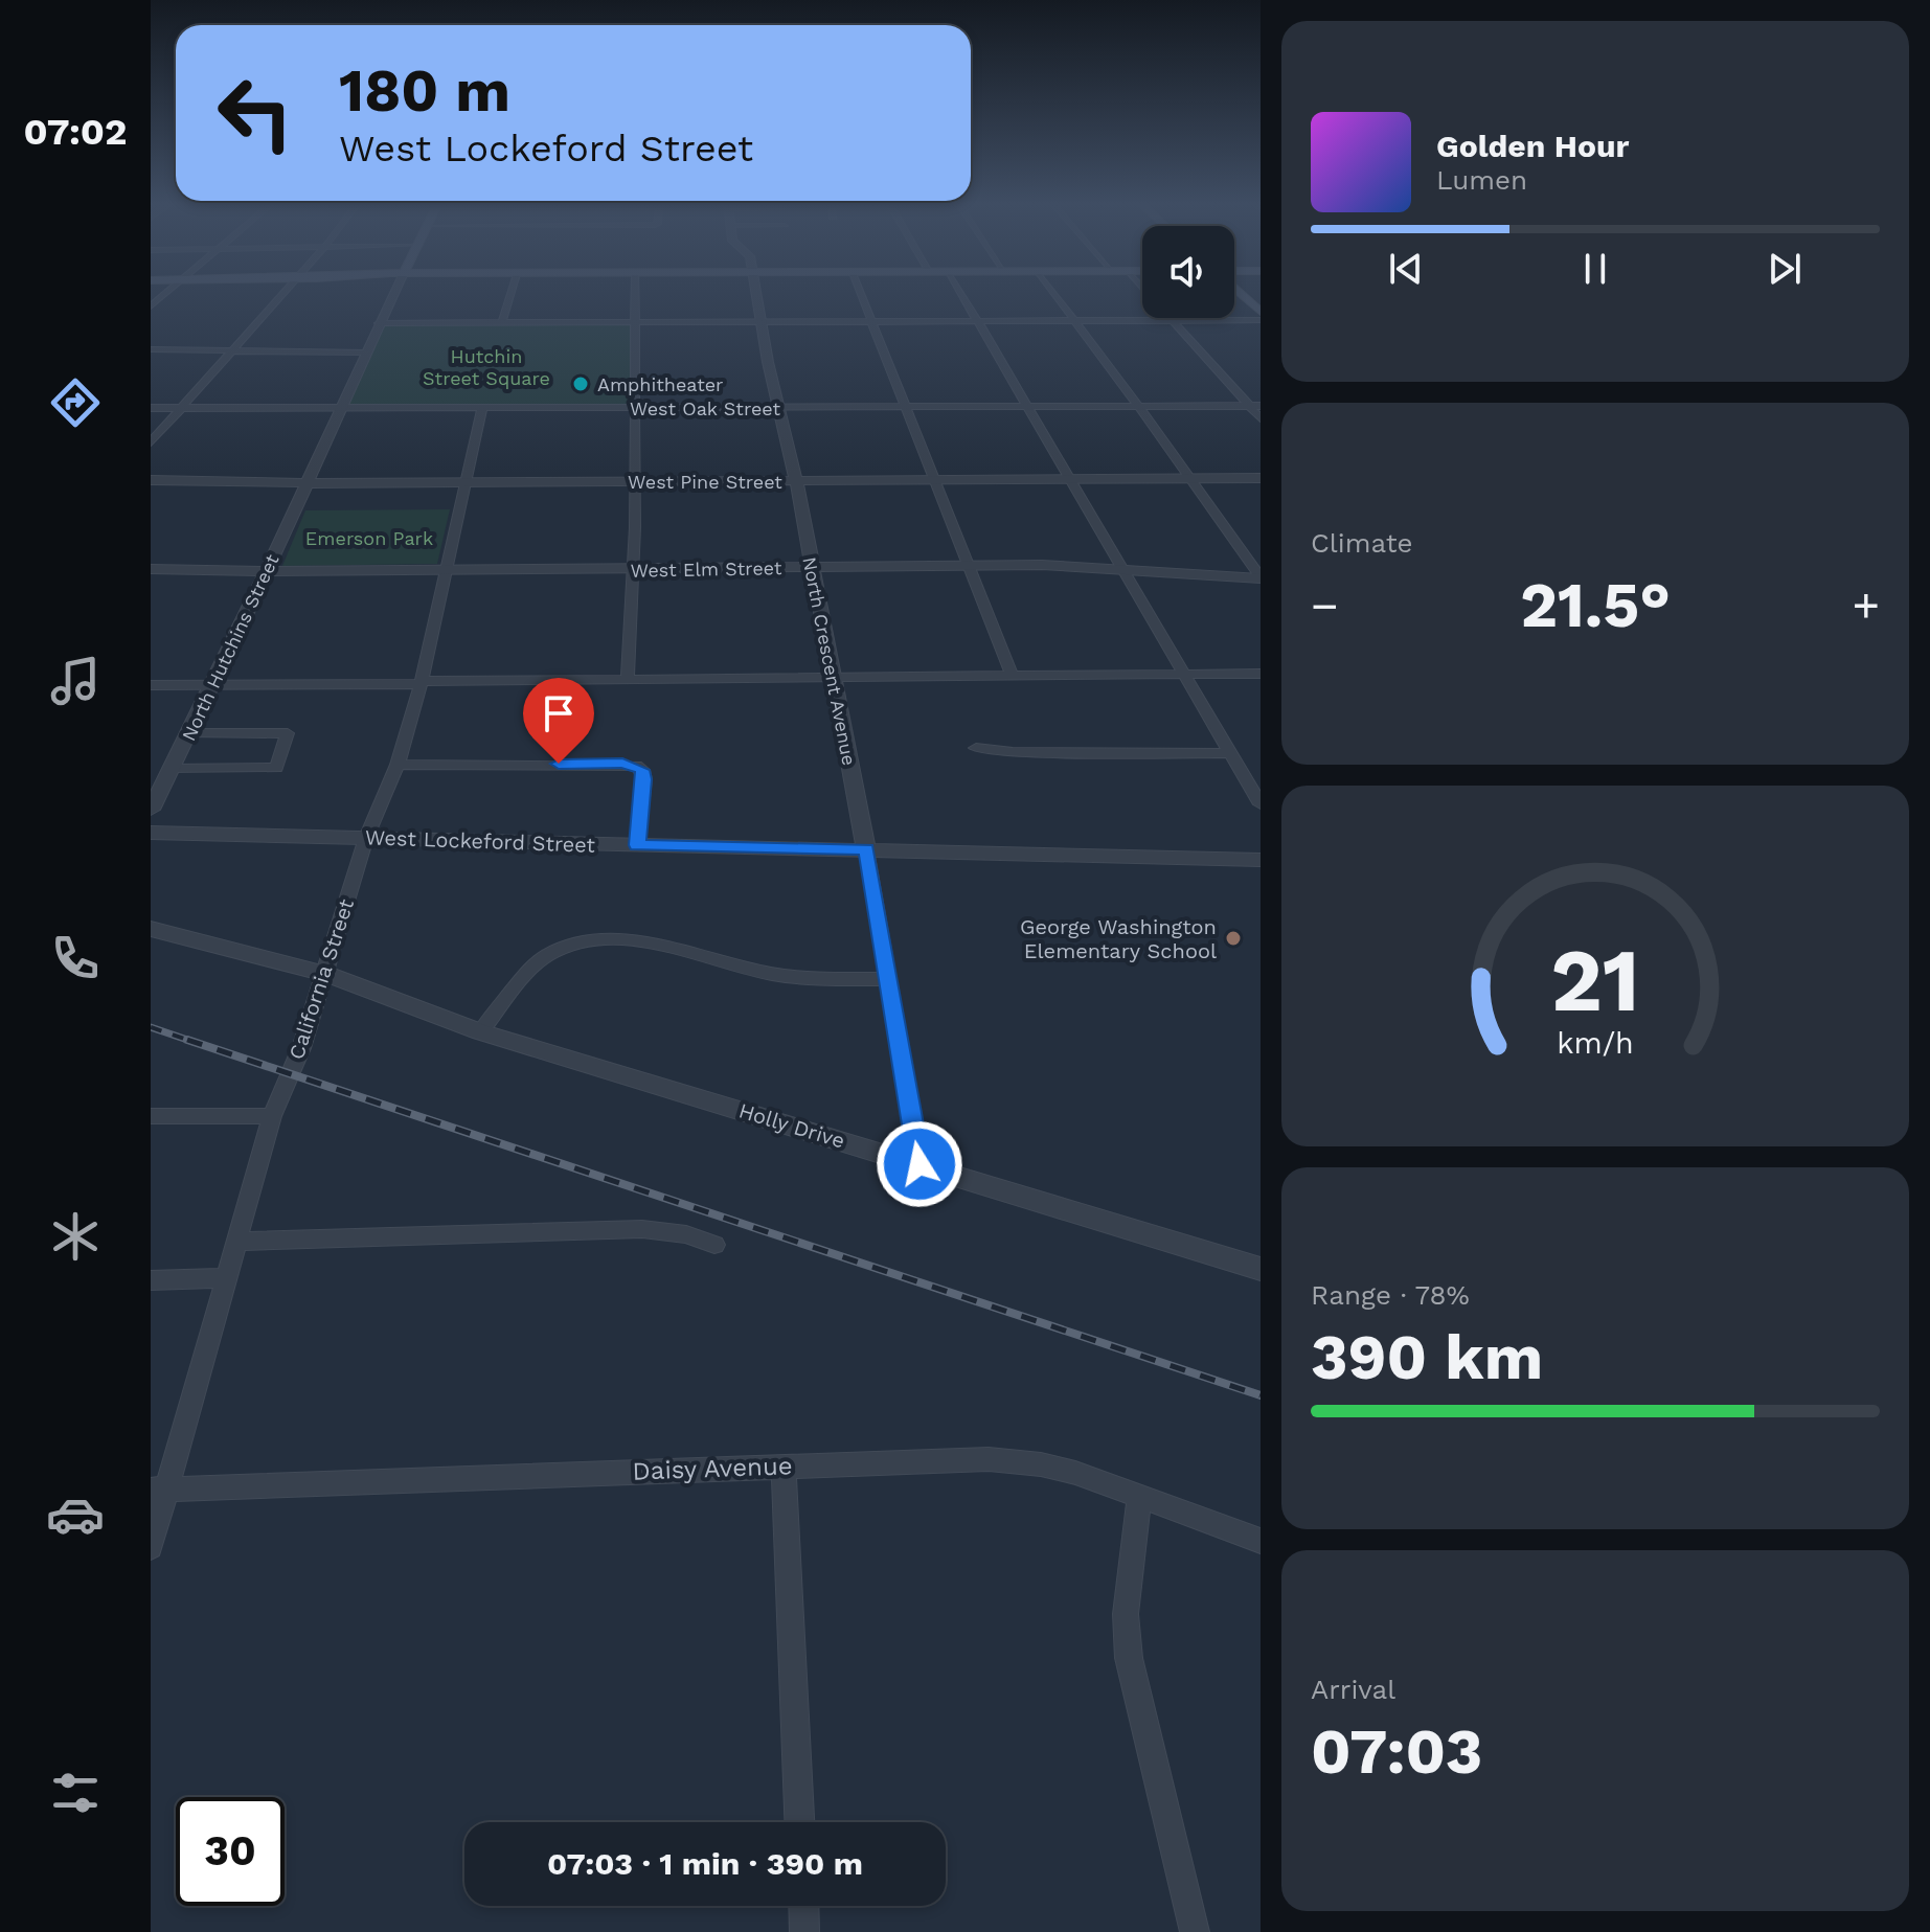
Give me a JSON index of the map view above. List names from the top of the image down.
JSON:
{
  "streets": {
    "street": [
      "West Oak Street",
      "West Pine Street",
      "West Elm Street",
      "North Hutchins Street",
      "North Crescent Avenue",
      "West Lockeford Street",
      "California Street",
      "Holly Drive",
      "Daisy Avenue"
    ]
  },
  "crossings": [
    ["West Oak Street", "North Hutchins Street"],
    ["West Oak Street", "North Crescent Avenue"],
    ["West Oak Street", "California Street"],
    ["West Pine Street", "North Hutchins Street"],
    ["West Pine Street", "North Crescent Avenue"],
    ["West Pine Street", "California Street"],
    ["West Elm Street", "North Hutchins Street"],
    ["West Elm Street", "North Crescent Avenue"],
    ["West Elm Street", "California Street"],
    ["North Crescent Avenue", "West Lockeford Street"],
    ["West Lockeford Street", "California Street"],
    ["California Street", "Holly Drive"],
    ["California Street", "Daisy Avenue"]
  ],
  "parks": ["Hutchin Street Square", "Emerson Park"],
  "places": ["Amphitheater", "George Washington Elementary School"],
  "page": {
    "tabs": "07:02",
    "turn": ["180 m", "West Lockeford Street"],
    "song": ["Golden Hour", "Lumen"],
    "tile": [
      "Climate",
      ["Range · 78%", "390 km"],
      ["Arrival", "07:03"]
    ],
    "heat": ["−", "21.5°", "+"],
    "limit": "30",
    "trip": "07:03 · 1 min · 390 m",
    "gauge": ["21", "km/h"]
  }
}
